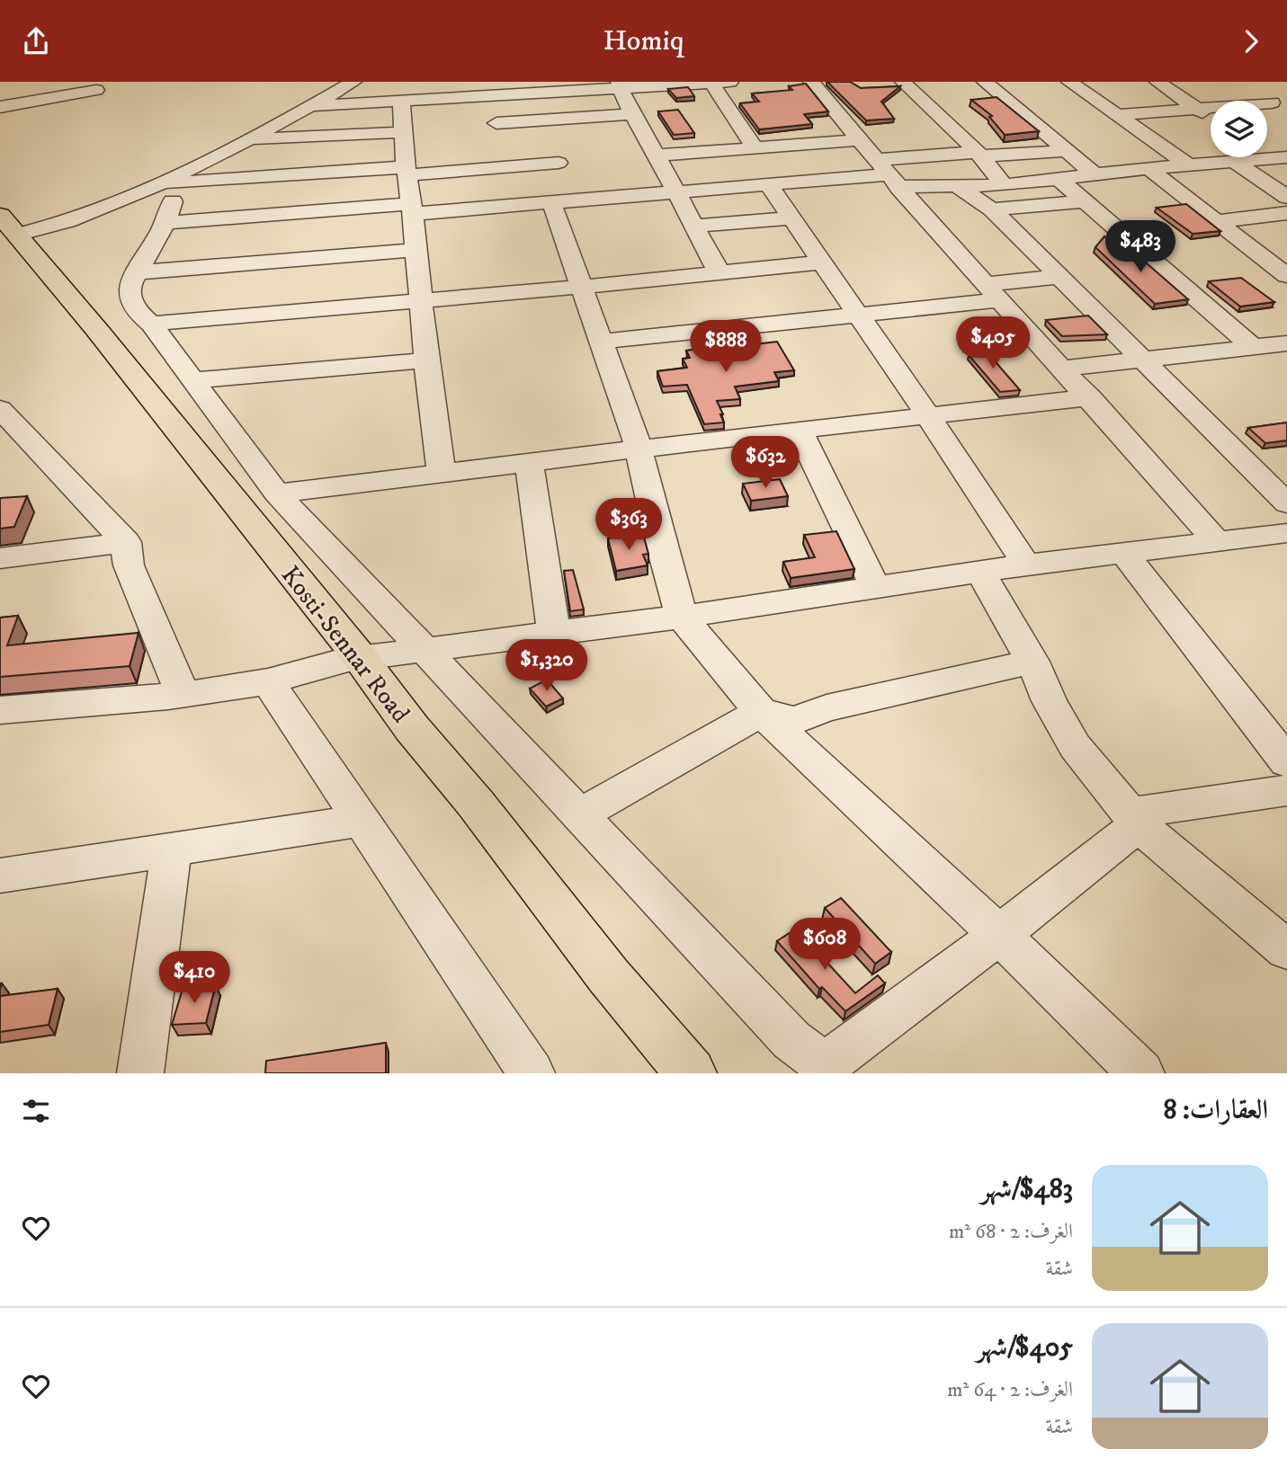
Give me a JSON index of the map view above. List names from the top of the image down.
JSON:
{
  "streets": {
    "highway": ["Kosti-Sennar Road"]
  },
  "page": {
    "header": "Homiq",
    "price": [
      "$483",
      "$405",
      "$888",
      "$632",
      "$363",
      "$1,320",
      "$608",
      "$410"
    ],
    "heading": "العقارات: 8",
    "list": [
      {
        "name": "$483/شهر",
        "note": "الغرف: 2 · 68 m² · شقة"
      },
      {
        "name": "$405/شهر",
        "note": "الغرف: 2 · 64 m² · شقة"
      }
    ]
  }
}
